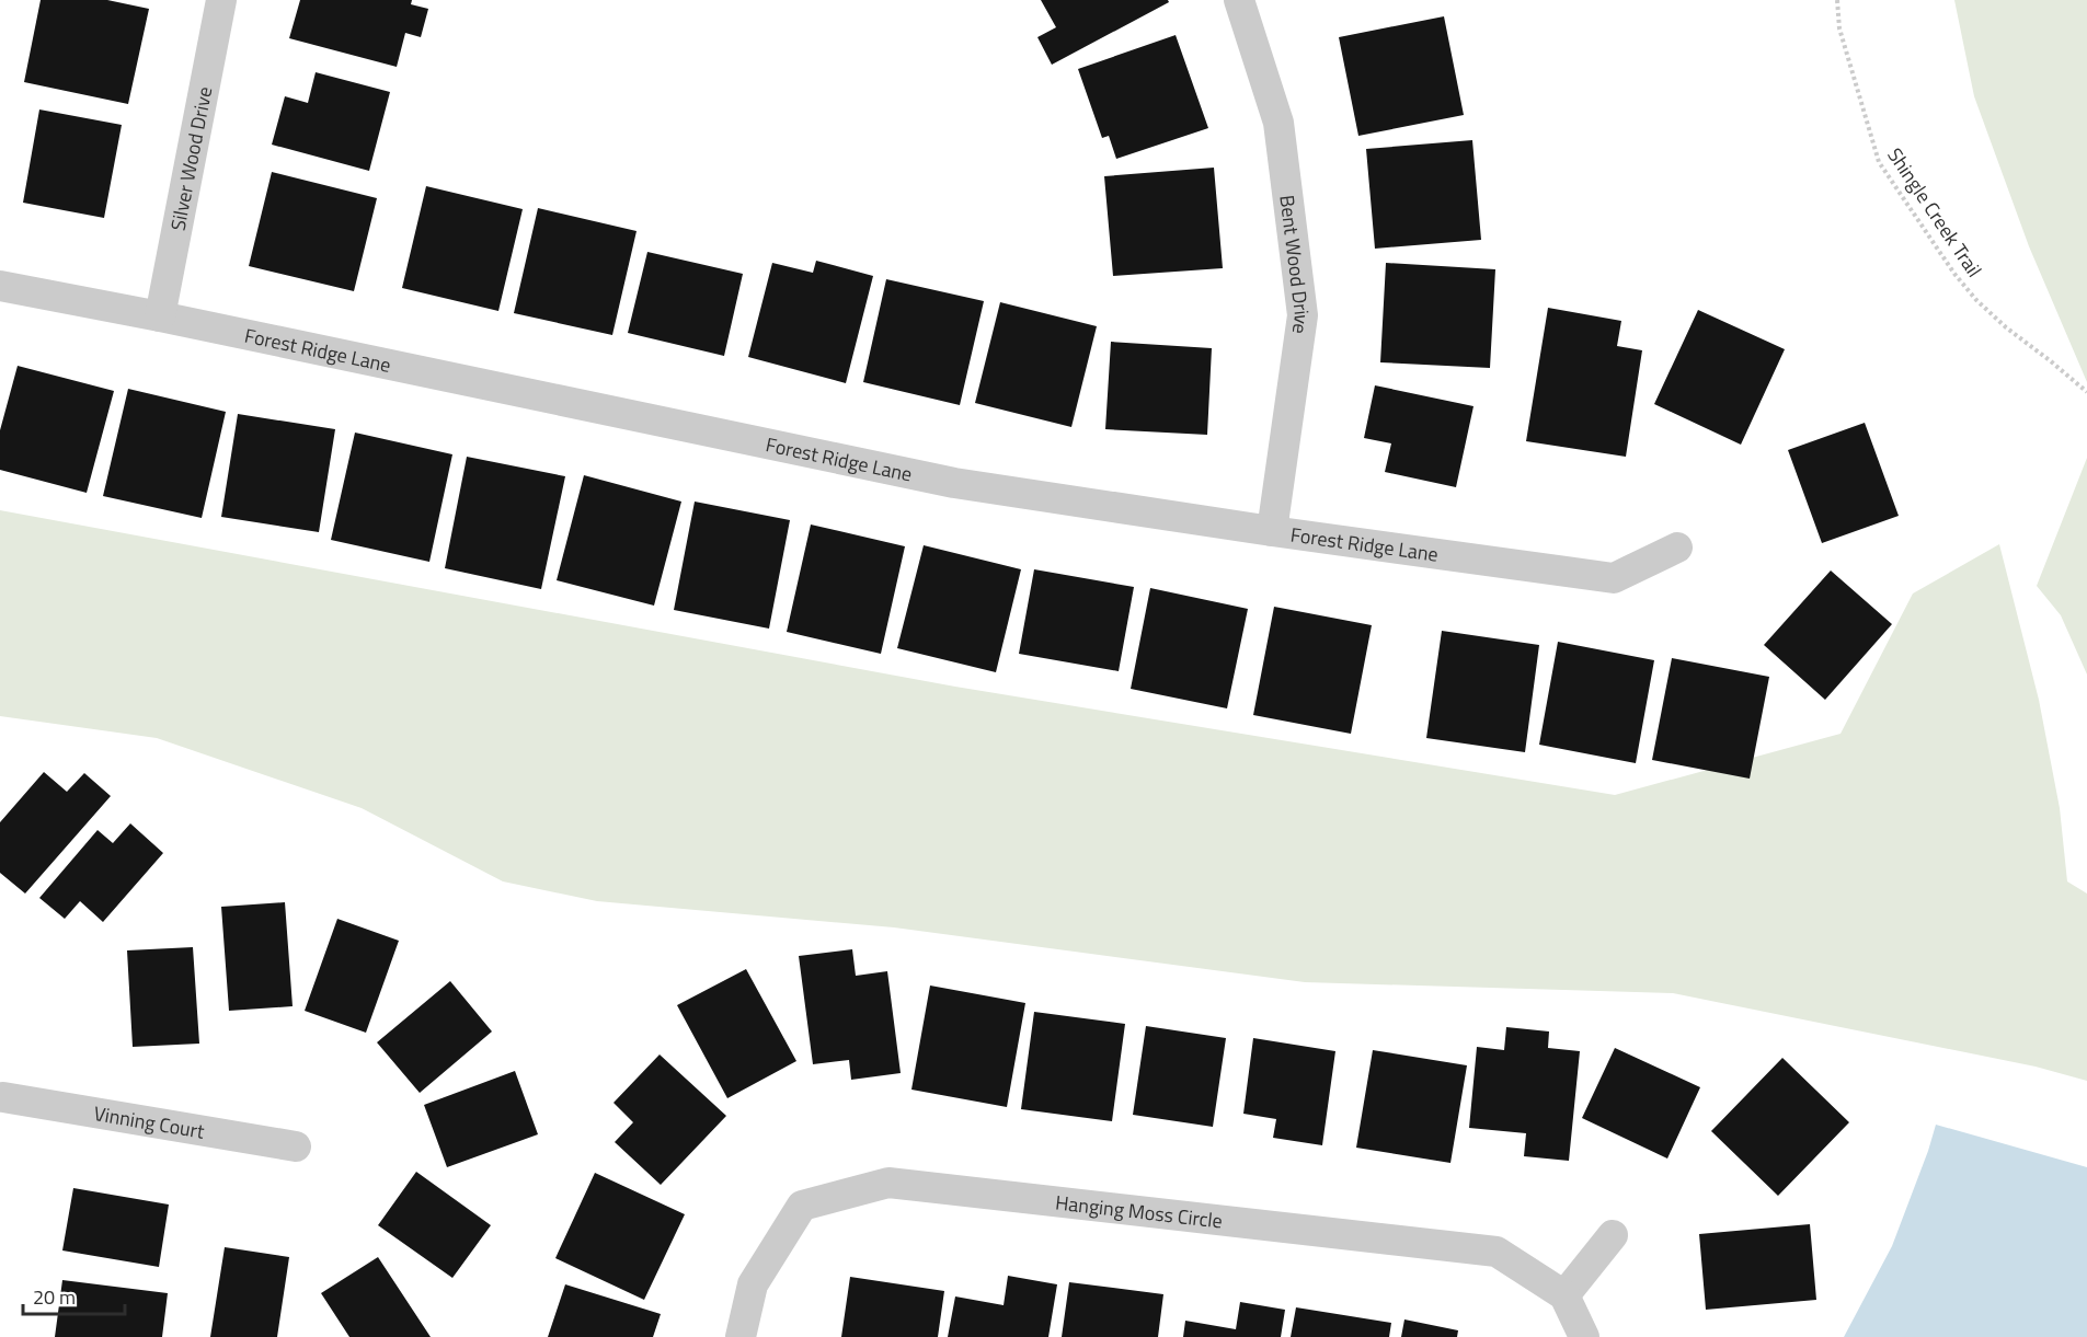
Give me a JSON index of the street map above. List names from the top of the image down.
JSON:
{
  "streets": {
    "street": [
      "Silver Wood Drive",
      "Bent Wood Drive",
      "Forest Ridge Lane",
      "Vinning Court",
      "Hanging Moss Circle"
    ],
    "path": ["Shingle Creek Trail"]
  },
  "crossings": [
    ["Silver Wood Drive", "Forest Ridge Lane"],
    ["Bent Wood Drive", "Forest Ridge Lane"]
  ],
  "scale_bar": "20 m"
}
